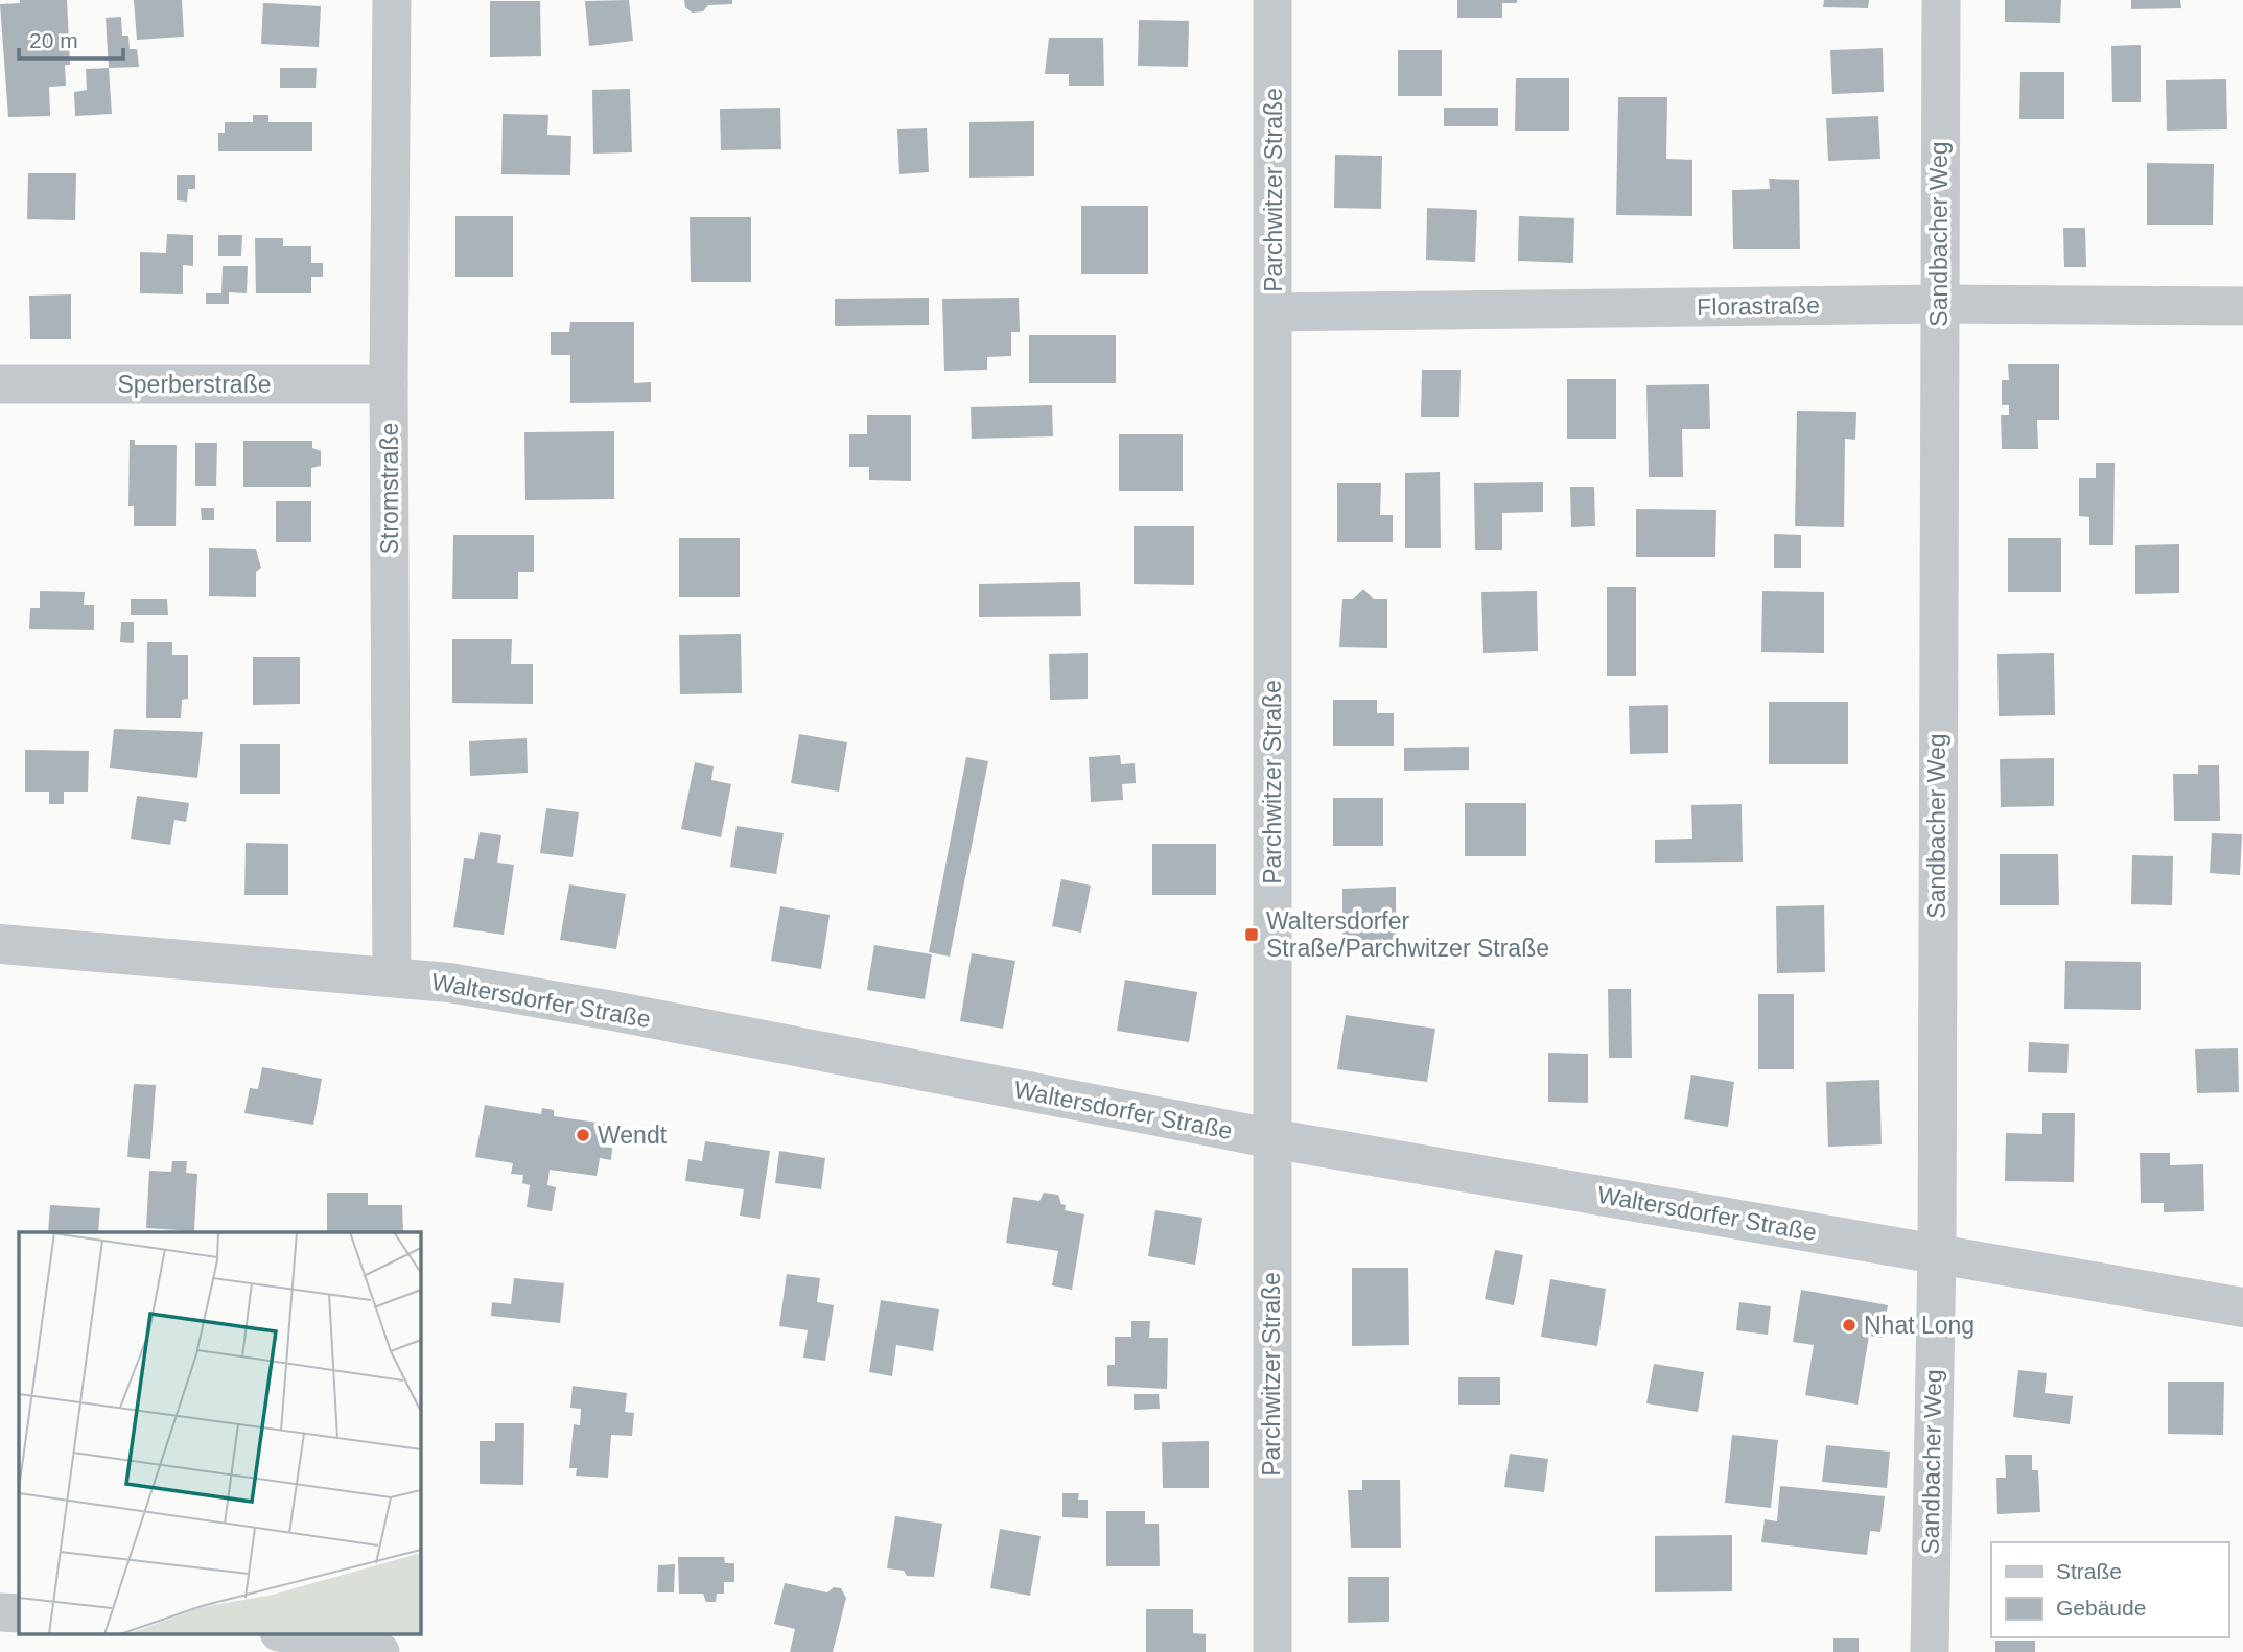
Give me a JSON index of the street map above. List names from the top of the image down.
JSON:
{
  "streets": {
    "street": [
      "Parchwitzer Straße",
      "Sandbacher Weg",
      "Florastraße",
      "Sperberstraße",
      "Stromstraße",
      "Waltersdorfer Straße"
    ]
  },
  "crossings": [
    ["Parchwitzer Straße", "Florastraße"],
    ["Parchwitzer Straße", "Waltersdorfer Straße"],
    ["Sandbacher Weg", "Florastraße"],
    ["Sandbacher Weg", "Waltersdorfer Straße"],
    ["Sperberstraße", "Stromstraße"],
    ["Stromstraße", "Waltersdorfer Straße"]
  ],
  "places": {
    "transit": ["Waltersdorfer Straße/Parchwitzer Straße"],
    "other": ["Wendt", "Nhat Long"]
  },
  "legend": ["Straße", "Gebäude"],
  "scale_bar": "20 m"
}
